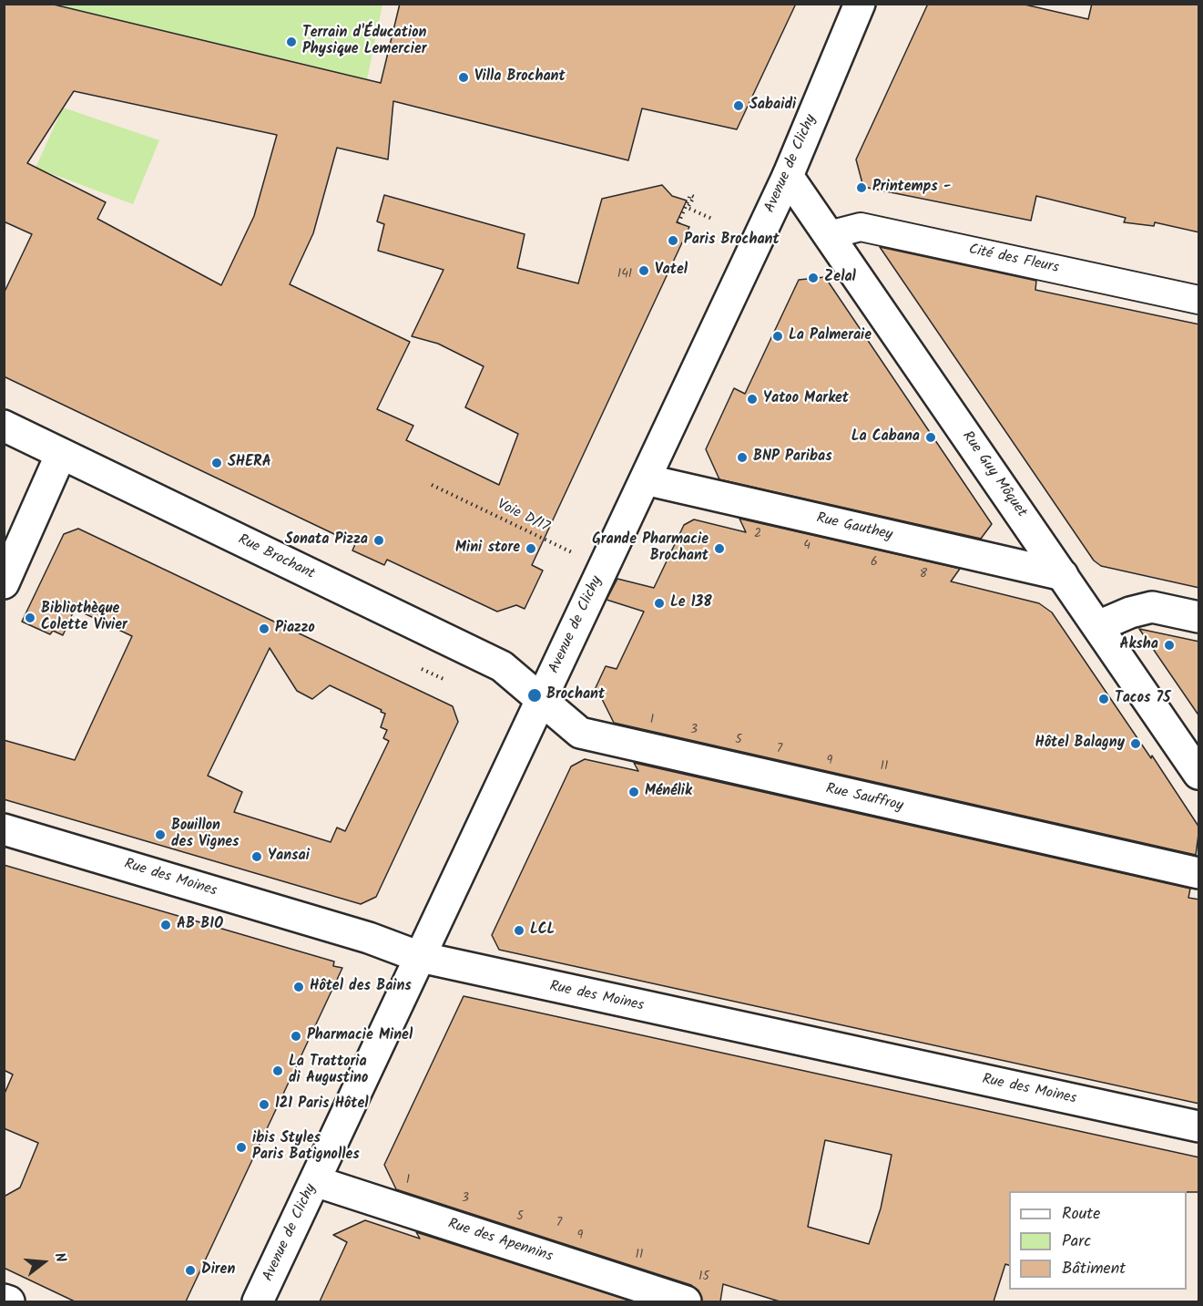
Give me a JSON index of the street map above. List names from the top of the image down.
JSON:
{
  "streets": {
    "street": [
      "Avenue de Clichy",
      "Cité des Fleurs",
      "Rue Guy Môquet",
      "Rue Gauthey",
      "Rue Brochant",
      "Rue Sauffroy",
      "Rue des Moines",
      "Rue des Apennins"
    ],
    "path": ["Voie D/17"]
  },
  "crossings": [
    ["Avenue de Clichy", "Rue Guy Môquet"],
    ["Avenue de Clichy", "Voie D/17"],
    ["Avenue de Clichy", "Rue Gauthey"],
    ["Avenue de Clichy", "Rue Brochant"],
    ["Avenue de Clichy", "Rue Sauffroy"],
    ["Avenue de Clichy", "Rue des Moines"],
    ["Avenue de Clichy", "Rue des Apennins"],
    ["Cité des Fleurs", "Rue Guy Môquet"],
    ["Rue Guy Môquet", "Rue Gauthey"],
    ["Rue Brochant", "Rue Sauffroy"]
  ],
  "places": [
    "Terrain d'Éducation Physique Lemercier",
    "Villa Brochant",
    "Sabaidi",
    "Printemps -",
    "Paris Brochant",
    "Vatel",
    "Zelal",
    "La Palmeraie",
    "Yatoo Market",
    "La Cabana",
    "BNP Paribas",
    "SHERA",
    "Sonata Pizza",
    "Mini store",
    "Grande Pharmacie Brochant",
    "Le 138",
    "Bibliothèque Colette Vivier",
    "Piazzo",
    "Aksha",
    "Brochant",
    "Tacos 75",
    "Hôtel Balagny",
    "Ménélik",
    "Bouillon des Vignes",
    "Yansai",
    "AB BIO",
    "LCL",
    "Hôtel des Bains",
    "Pharmacie Minel",
    "La Trattoria di Augustino",
    "121 Paris Hôtel",
    "ibis Styles Paris Batignolles",
    "Diren"
  ],
  "house_numbers": [
    "141",
    "2",
    "4",
    "6",
    "8",
    "1",
    "3",
    "5",
    "7",
    "9",
    "11",
    "1",
    "3",
    "5",
    "7",
    "9",
    "11",
    "15"
  ],
  "legend": ["Route", "Parc", "Bâtiment"],
  "north": "right"
}
